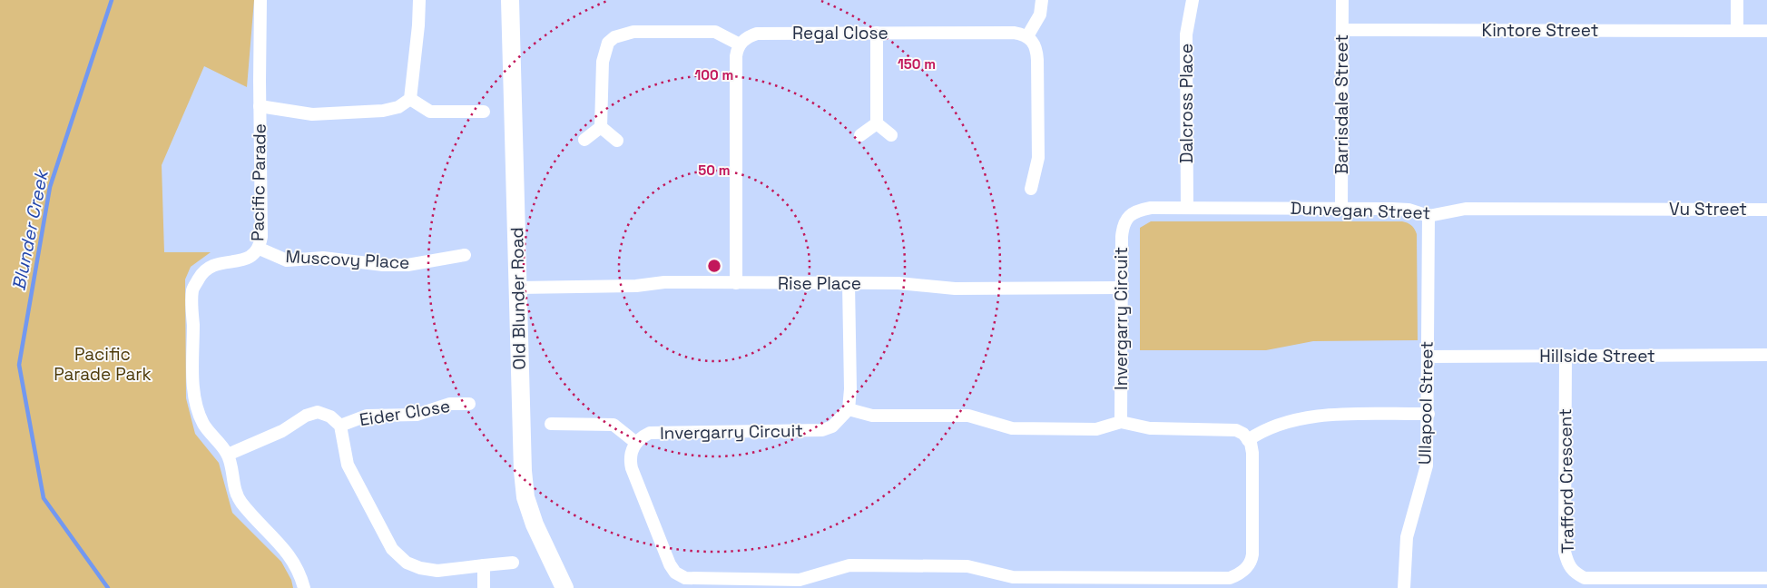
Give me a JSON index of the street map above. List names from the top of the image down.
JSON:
{
  "streets": {
    "main road": ["Old Blunder Road"],
    "street": [
      "Kintore Street",
      "Regal Close",
      "Dalcross Place",
      "Barrisdale Street",
      "Pacific Parade",
      "Vu Street",
      "Dunvegan Street",
      "Muscovy Place",
      "Rise Place",
      "Invergarry Circuit",
      "Hillside Street",
      "Ullapool Street",
      "Eider Close",
      "Trafford Crescent"
    ]
  },
  "crossings": [
    ["Kintore Street", "Barrisdale Street"],
    ["Dalcross Place", "Dunvegan Street"],
    ["Barrisdale Street", "Dunvegan Street"],
    ["Pacific Parade", "Muscovy Place"],
    ["Vu Street", "Dunvegan Street"],
    ["Dunvegan Street", "Invergarry Circuit"],
    ["Dunvegan Street", "Ullapool Street"],
    ["Rise Place", "Old Blunder Road"],
    ["Rise Place", "Invergarry Circuit"],
    ["Hillside Street", "Ullapool Street"],
    ["Hillside Street", "Trafford Crescent"]
  ],
  "water": ["Blunder Creek"],
  "parks": ["Pacific Parade Park"],
  "rings": ["150 m", "100 m", "50 m"]
}
